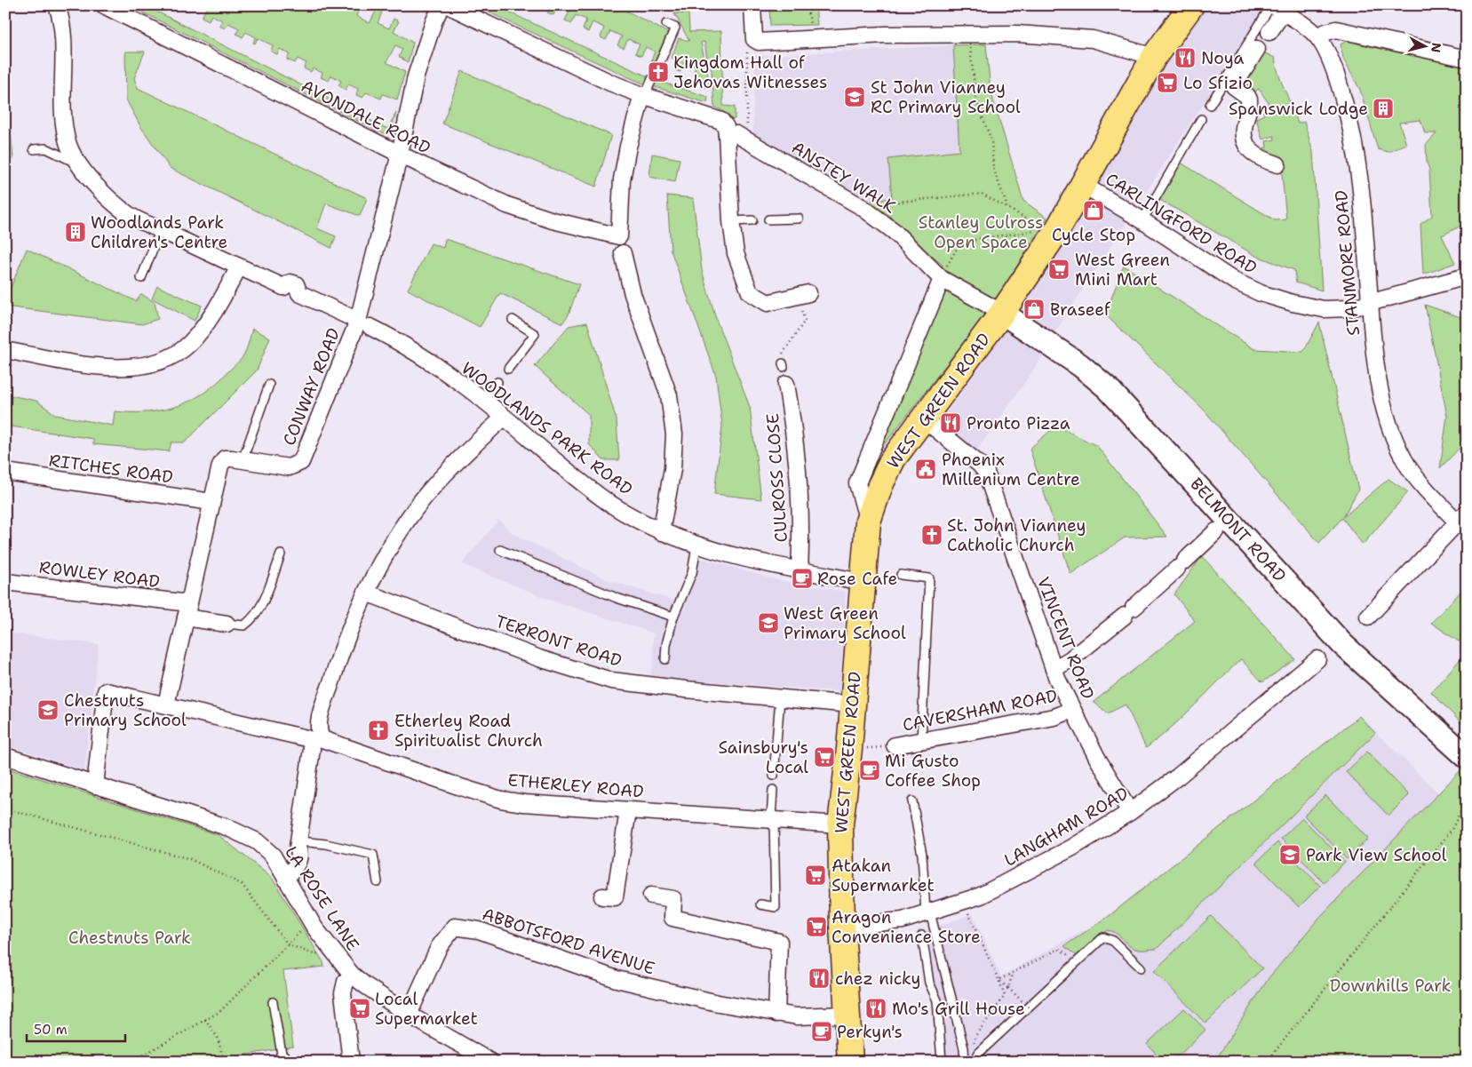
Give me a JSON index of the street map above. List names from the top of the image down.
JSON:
{
  "streets": {
    "main road": ["WEST GREEN ROAD", "BELMONT ROAD"],
    "street": [
      "AVONDALE ROAD",
      "ANSTEY WALK",
      "CARLINGFORD ROAD",
      "STANMORE ROAD",
      "CONWAY ROAD",
      "WOODLANDS PARK ROAD",
      "RITCHES ROAD",
      "CULROSS CLOSE",
      "ROWLEY ROAD",
      "VINCENT ROAD",
      "TERRONT ROAD",
      "CAVERSHAM ROAD",
      "ETHERLEY ROAD",
      "LANGHAM ROAD",
      "LA ROSE LANE",
      "ABBOTSFORD AVENUE"
    ]
  },
  "crossings": [
    ["AVONDALE ROAD", "CONWAY ROAD"],
    ["ANSTEY WALK", "WEST GREEN ROAD"],
    ["ANSTEY WALK", "BELMONT ROAD"],
    ["CARLINGFORD ROAD", "STANMORE ROAD"],
    ["CARLINGFORD ROAD", "WEST GREEN ROAD"],
    ["CONWAY ROAD", "WOODLANDS PARK ROAD"],
    ["CONWAY ROAD", "RITCHES ROAD"],
    ["CONWAY ROAD", "ROWLEY ROAD"],
    ["CONWAY ROAD", "ETHERLEY ROAD"],
    ["WEST GREEN ROAD", "WOODLANDS PARK ROAD"],
    ["WEST GREEN ROAD", "BELMONT ROAD"],
    ["WEST GREEN ROAD", "VINCENT ROAD"],
    ["WEST GREEN ROAD", "TERRONT ROAD"],
    ["WEST GREEN ROAD", "ETHERLEY ROAD"],
    ["WEST GREEN ROAD", "LANGHAM ROAD"],
    ["WEST GREEN ROAD", "ABBOTSFORD AVENUE"],
    ["WOODLANDS PARK ROAD", "CULROSS CLOSE"],
    ["VINCENT ROAD", "CAVERSHAM ROAD"],
    ["VINCENT ROAD", "LANGHAM ROAD"],
    ["ETHERLEY ROAD", "LA ROSE LANE"],
    ["LA ROSE LANE", "ABBOTSFORD AVENUE"]
  ],
  "parks": ["Stanley Culross Open Space", "Chestnuts Park", "Downhills Park"],
  "places": {
    "restaurant": [
      "Noya",
      "Pronto Pizza",
      "chez nicky",
      "Mo's Grill House"
    ],
    "church": ["Kingdom Hall of Jehovas Witnesses", "St. John Vianney Catholic Church", "Etherley Road Spiritualist Church"],
    "supermarket": [
      "Lo Sfizio",
      "West Green Mini Mart",
      "Sainsbury's Local",
      "Atakan Supermarket",
      "Aragon Convenience Store",
      "Local Supermarket"
    ],
    "school or university": [
      "St John Vianney RC Primary School",
      "West Green Primary School",
      "Chestnuts Primary School",
      "Park View School"
    ],
    "building": ["Spanswick Lodge", "Woodlands Park Children's Centre"],
    "shop": ["Cycle Stop", "Braseef"],
    "public building": ["Phoenix Millenium Centre"],
    "cafe": ["Rose Cafe", "Mi Gusto Coffee Shop", "Perkyn's"]
  },
  "scale_bar": "50 m",
  "north": "right"
}
